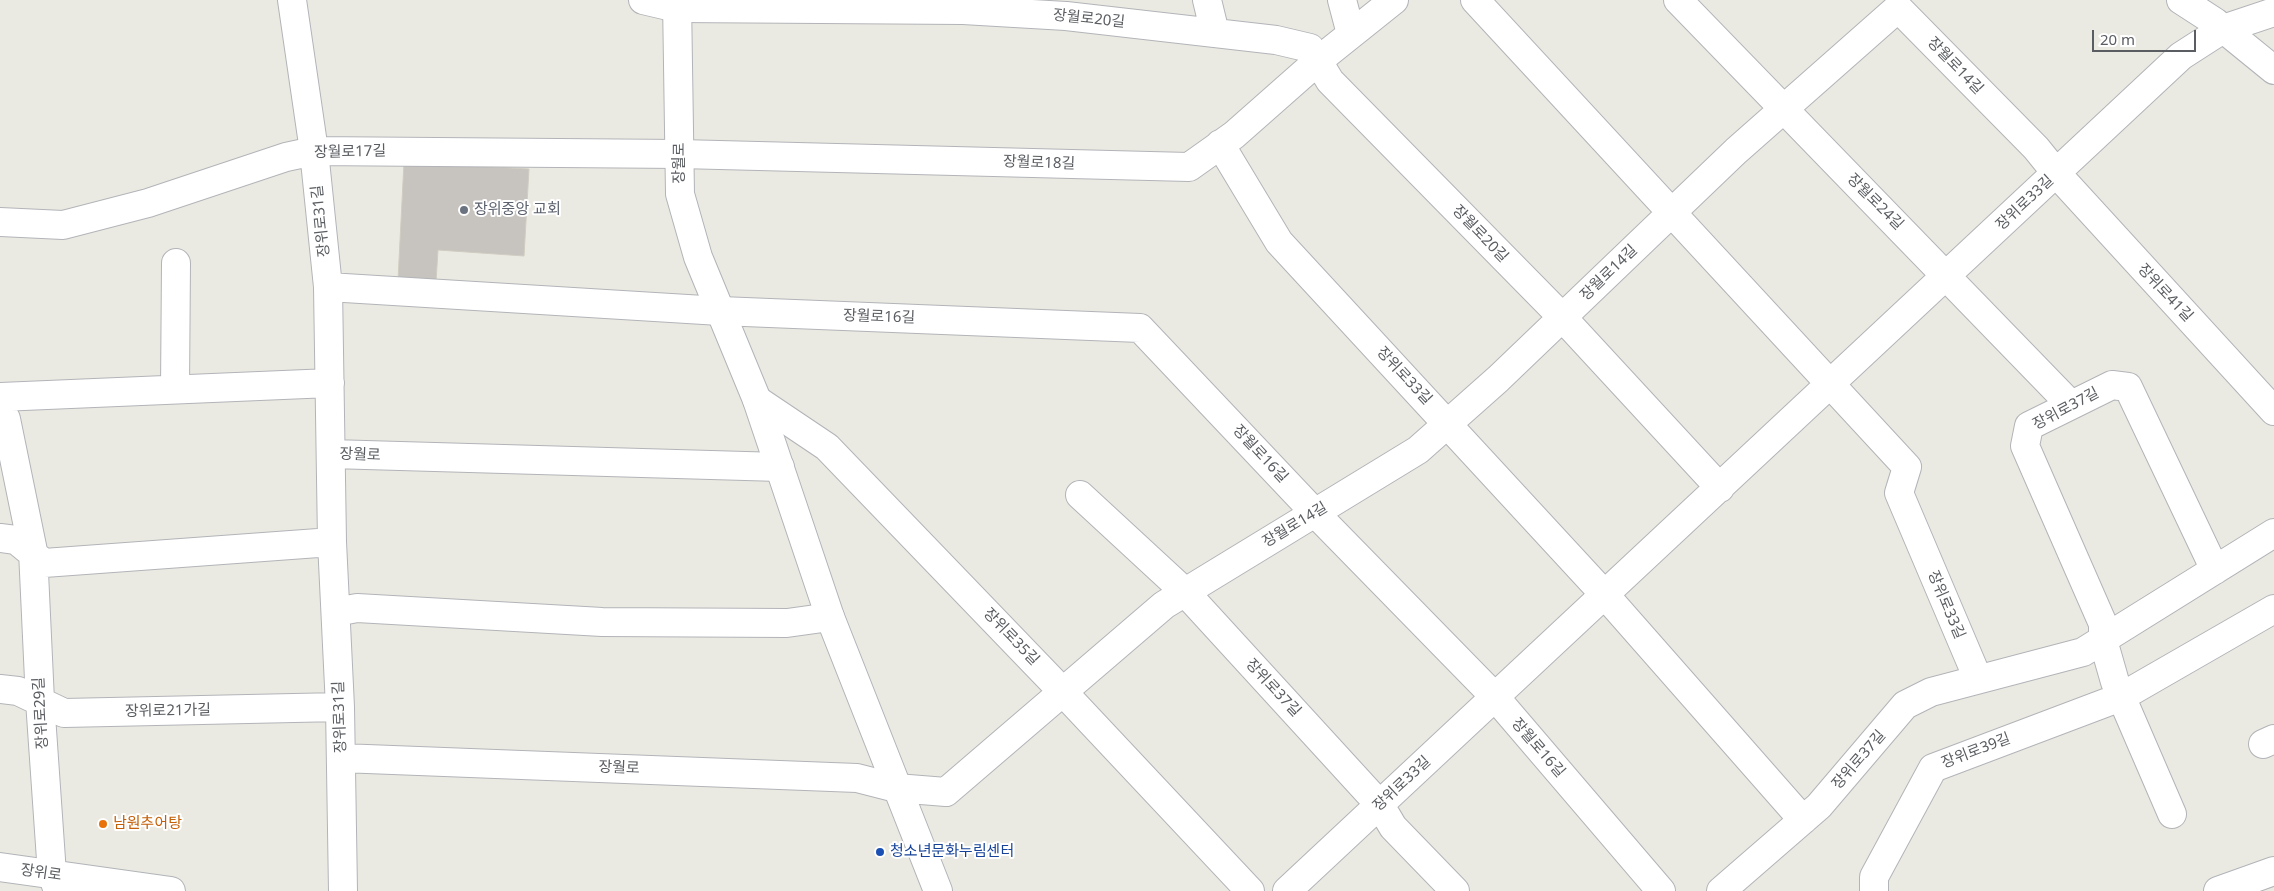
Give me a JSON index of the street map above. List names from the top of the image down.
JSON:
{
  "streets": {
    "street": [
      "장월로20길",
      "장월로14길",
      "장월로17길",
      "장월로",
      "장월로18길",
      "장월로24길",
      "장위로33길",
      "장위로31길",
      "장위로41길",
      "장월로16길",
      "장위로37길",
      "장위로35길",
      "장위로21가길",
      "장위로29길",
      "장위로39길",
      "장위로"
    ]
  },
  "crossings": [
    ["장월로20길", "장월로14길"],
    ["장월로20길", "장월로"],
    ["장월로20길", "장월로18길"],
    ["장월로20길", "장위로33길"],
    ["장월로14길", "장월로"],
    ["장월로14길", "장월로24길"],
    ["장월로14길", "장위로33길"],
    ["장월로14길", "장위로41길"],
    ["장월로14길", "장월로16길"],
    ["장월로14길", "장위로37길"],
    ["장월로14길", "장위로35길"],
    ["장월로17길", "장월로"],
    ["장월로17길", "장월로18길"],
    ["장월로17길", "장위로31길"],
    ["장월로", "장월로18길"],
    ["장월로", "장위로31길"],
    ["장월로", "장월로16길"],
    ["장월로", "장위로35길"],
    ["장월로18길", "장위로33길"],
    ["장월로24길", "장위로33길"],
    ["장월로24길", "장위로37길"],
    ["장위로33길", "장위로41길"],
    ["장위로33길", "장월로16길"],
    ["장위로33길", "장위로37길"],
    ["장위로31길", "장위로21가길"],
    ["장위로37길", "장위로39길"],
    ["장위로21가길", "장위로29길"],
    ["장위로29길", "장위로"]
  ],
  "places": ["장위중앙 교회", "남원추어탕", "청소년문화누림센터"],
  "scale_bar": "20 m"
}
